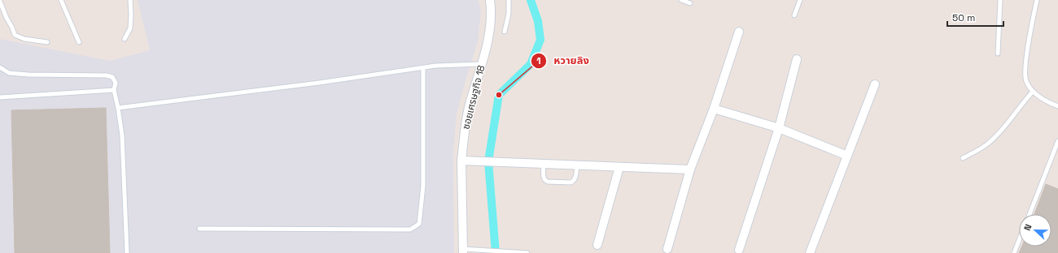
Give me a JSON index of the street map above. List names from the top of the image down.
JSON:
{
  "streets": {
    "street": ["ซอยเศรษฐกิจ 18"]
  },
  "places": ["หวายลิง"],
  "scale_bar": "50 m",
  "north": "left"
}
